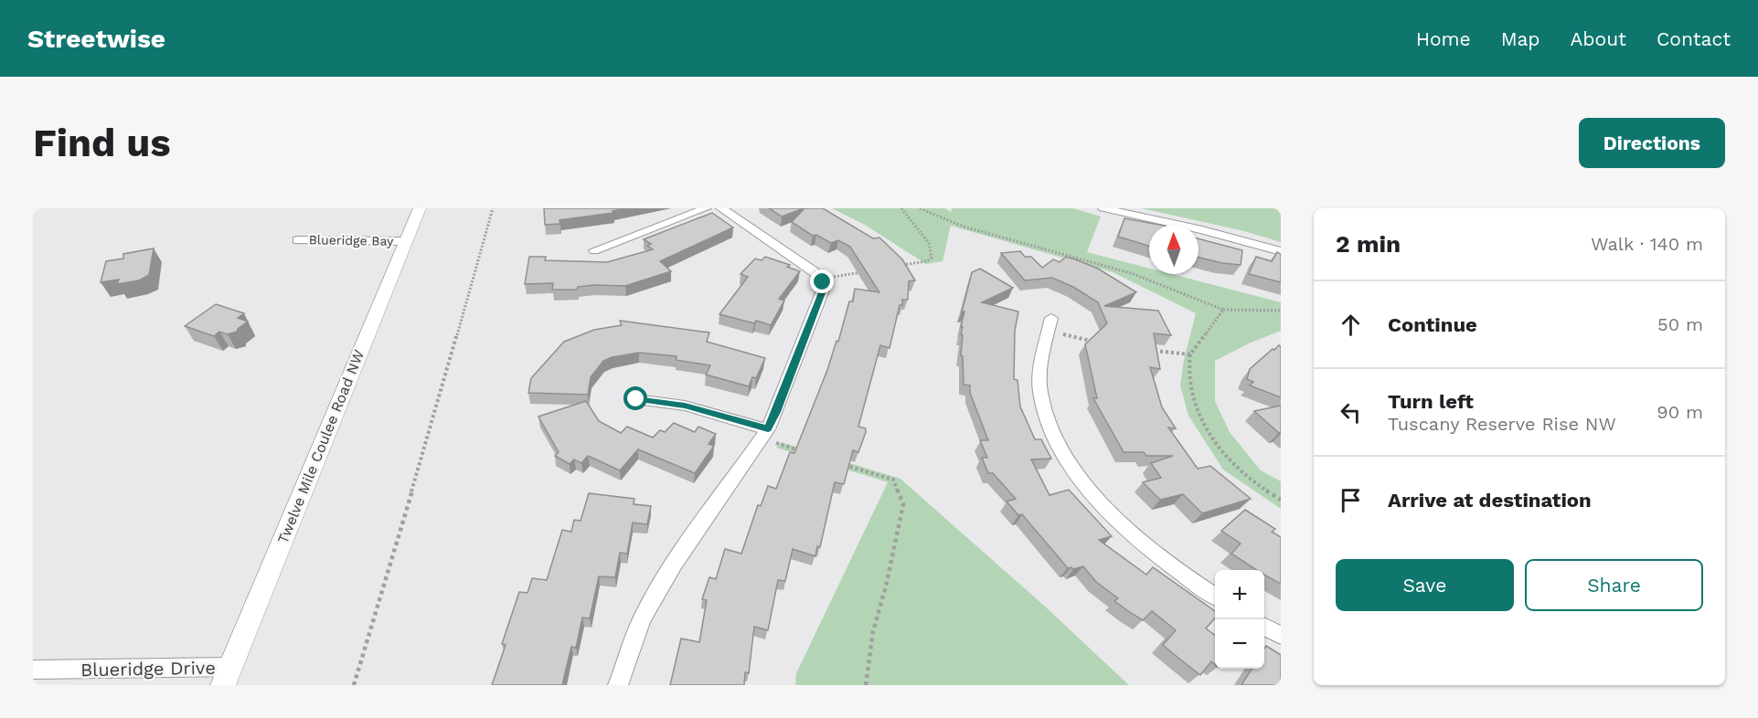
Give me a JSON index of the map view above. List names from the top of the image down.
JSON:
{
  "streets": {
    "street": ["Blueridge Bay", "Twelve Mile Coulee Road NW", "Blueridge Drive"]
  },
  "crossings": [
    ["Blueridge Bay", "Twelve Mile Coulee Road NW"],
    ["Twelve Mile Coulee Road NW", "Blueridge Drive"]
  ],
  "north": "top",
  "page": {
    "header": "Streetwise",
    "nav": [
      "Home",
      "Map",
      "About",
      "Contact"
    ],
    "buttons": [
      "Directions",
      ["Save", "Share"]
    ],
    "title": "Find us",
    "heading": ["2 min", "Walk · 140 m"],
    "list": [
      ["Continue", "50 m"],
      ["Turn left", "Tuscany Reserve Rise NW", "90 m"],
      "Arrive at destination"
    ],
    "map_buttons": ["+", "−"]
  }
}
